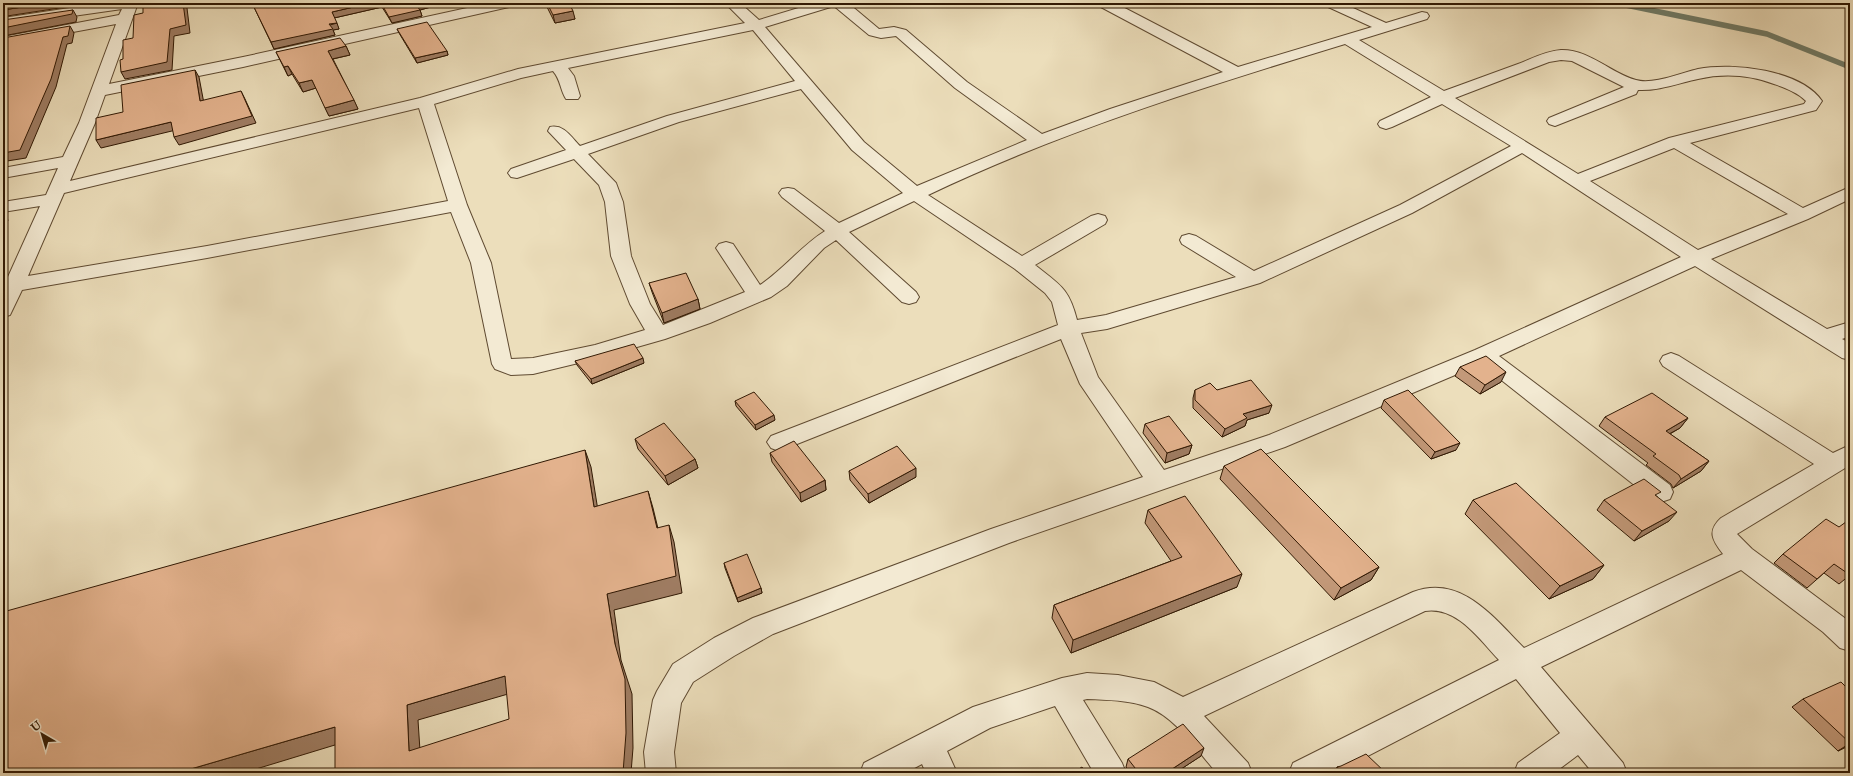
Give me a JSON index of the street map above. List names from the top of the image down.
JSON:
{
  "north": "top left"
}
